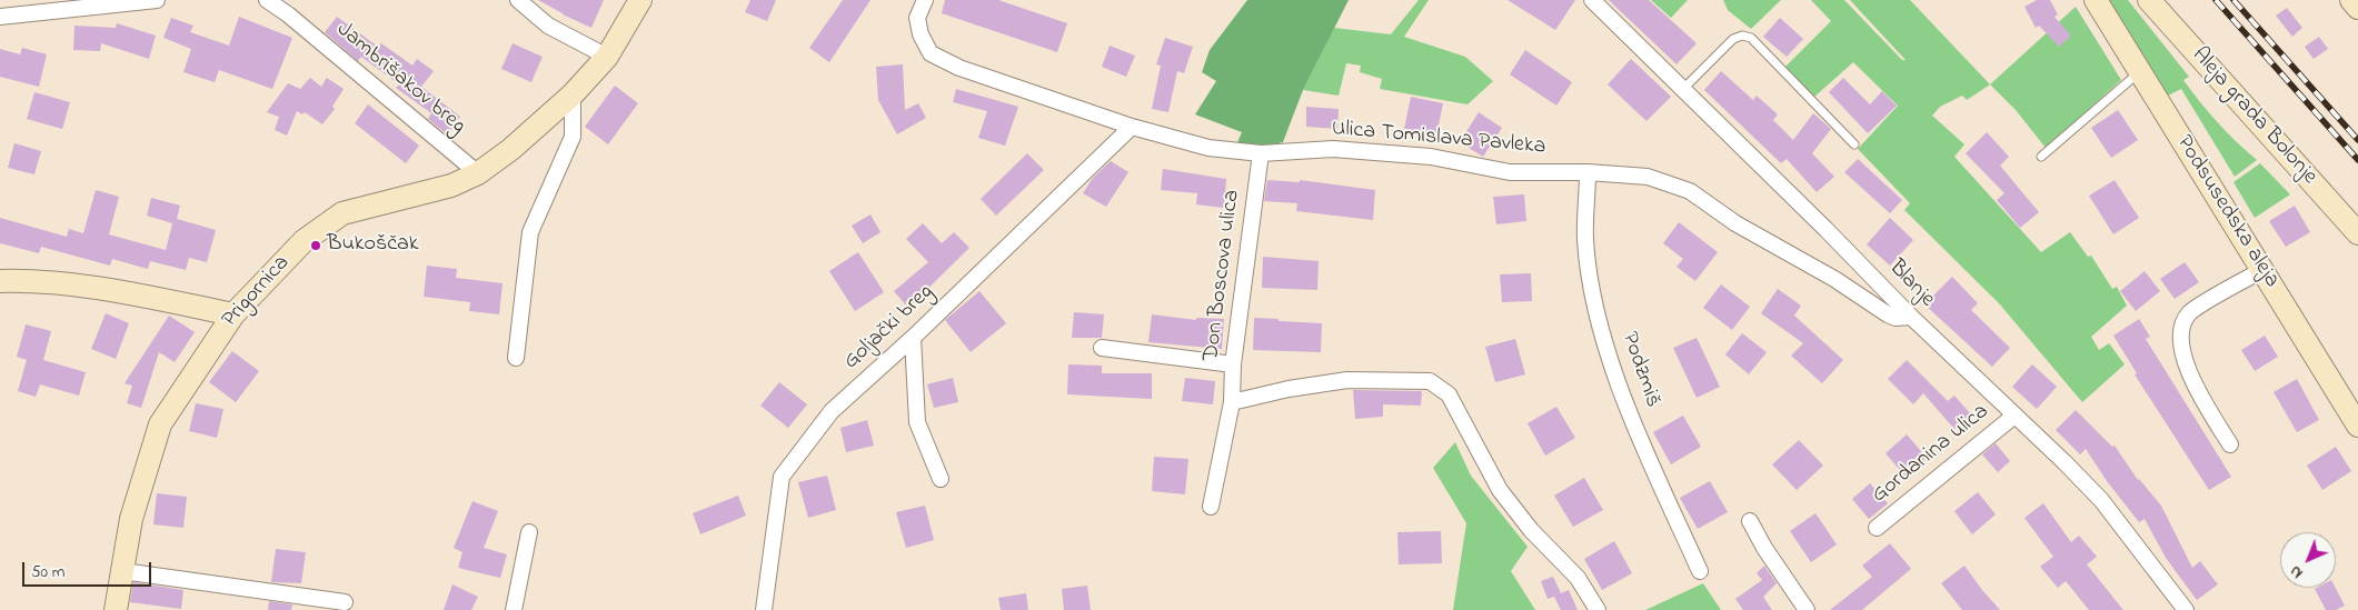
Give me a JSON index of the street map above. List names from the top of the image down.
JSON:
{
  "streets": {
    "street": [
      "Jambrišakov breg",
      "Aleja grada Bolonje",
      "Ulica Tomislava Pavleka",
      "Podsusedska aleja",
      "Don Boscova ulica",
      "Blanje",
      "Prigornica",
      "Goljački breg",
      "Podzmiš",
      "Gordanina ulica"
    ]
  },
  "crossings": [
    ["Jambrišakov breg", "Prigornica"],
    ["Ulica Tomislava Pavleka", "Don Boscova ulica"],
    ["Ulica Tomislava Pavleka", "Blanje"],
    ["Ulica Tomislava Pavleka", "Goljački breg"],
    ["Ulica Tomislava Pavleka", "Podzmiš"],
    ["Blanje", "Gordanina ulica"]
  ],
  "places": ["Bukoščak"],
  "scale_bar": "50 m",
  "north": "bottom left"
}
